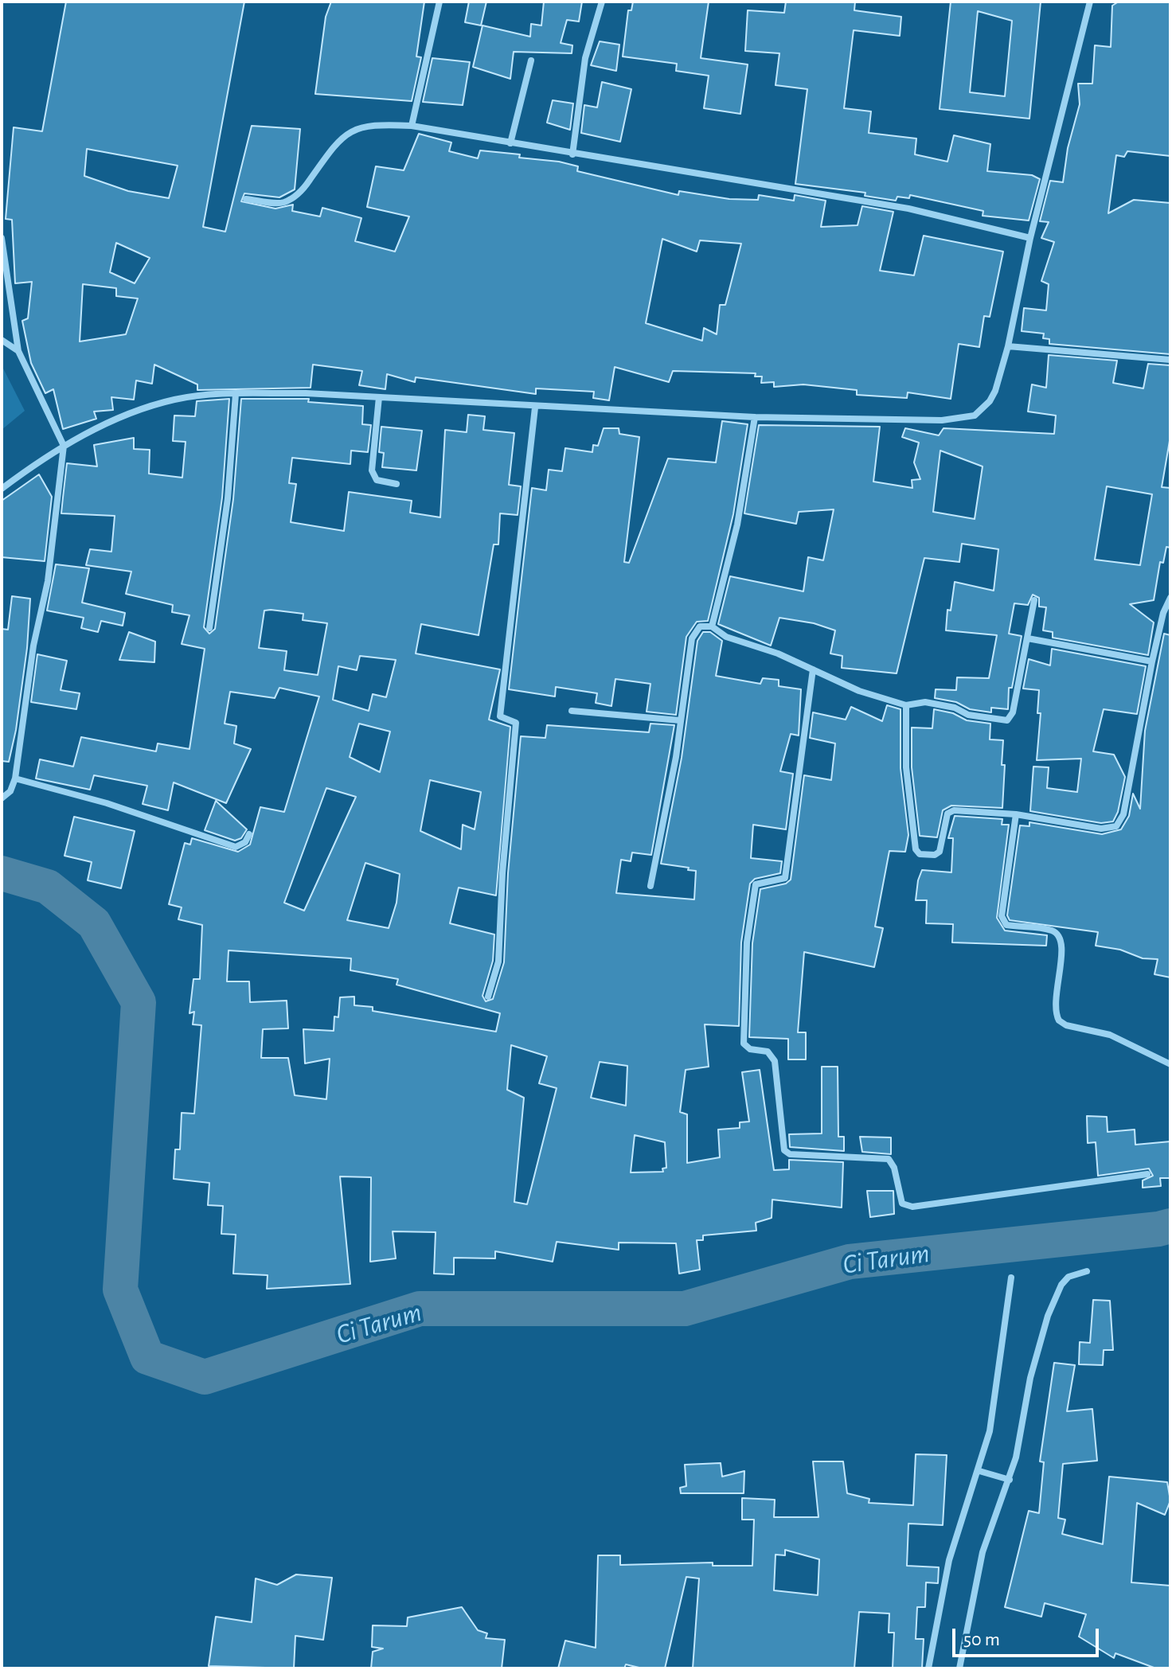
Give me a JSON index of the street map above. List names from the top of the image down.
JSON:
{
  "water": ["Ci Tarum"],
  "scale_bar": "50 m"
}
